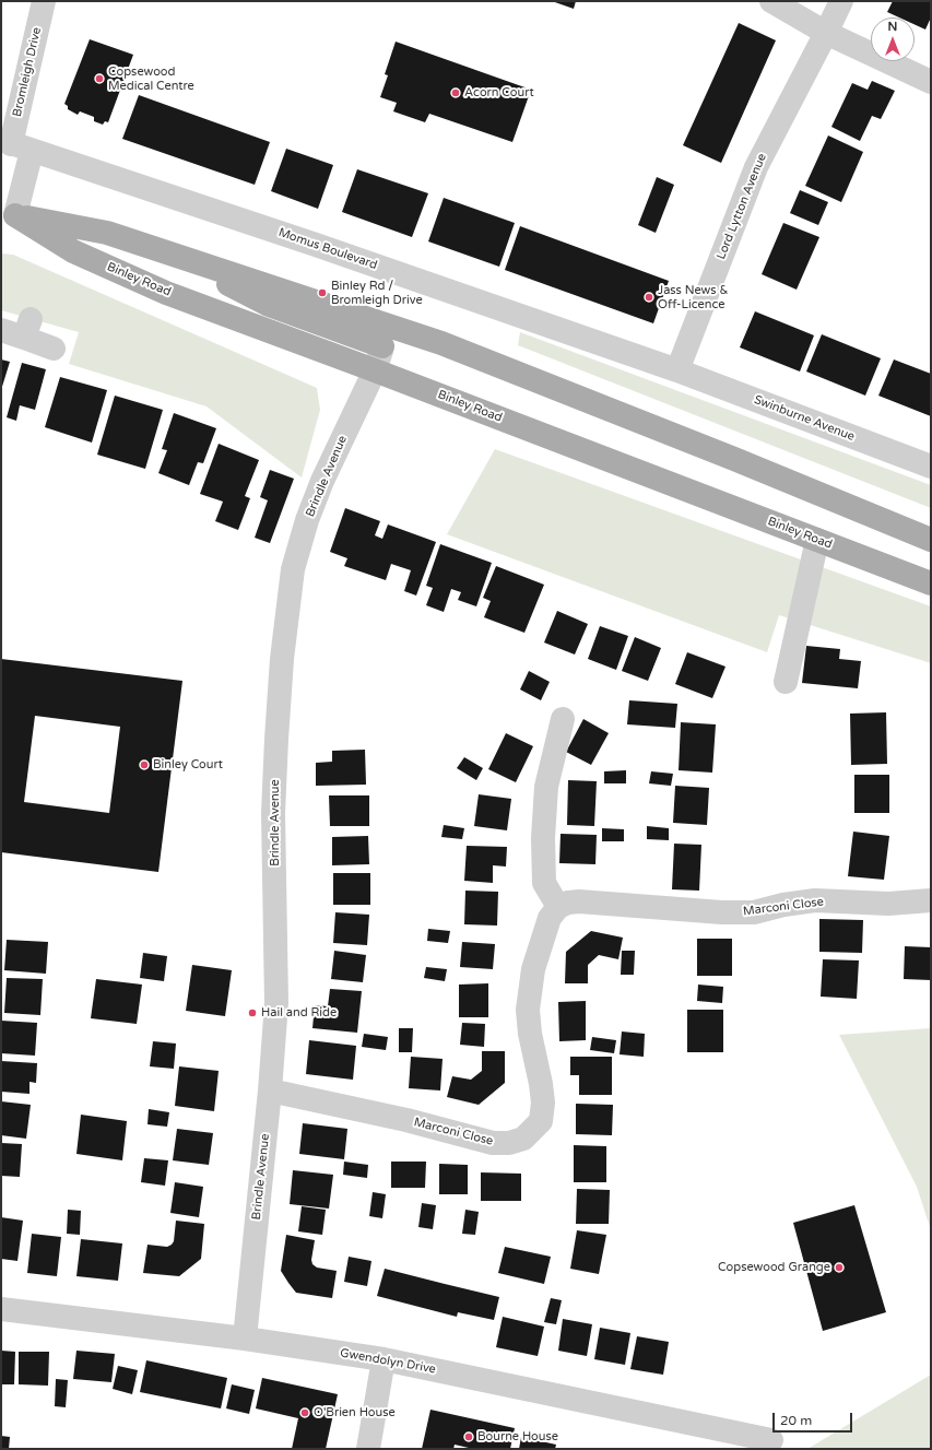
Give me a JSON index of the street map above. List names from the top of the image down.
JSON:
{
  "streets": {
    "main road": ["Binley Road"],
    "street": [
      "Bromleigh Drive",
      "Lord Lytton Avenue",
      "Momus Boulevard",
      "Swinburne Avenue",
      "Brindle Avenue",
      "Marconi Close",
      "Gwendolyn Drive"
    ]
  },
  "crossings": [
    ["Bromleigh Drive", "Momus Boulevard"],
    ["Bromleigh Drive", "Binley Road"],
    ["Lord Lytton Avenue", "Momus Boulevard"],
    ["Lord Lytton Avenue", "Swinburne Avenue"],
    ["Momus Boulevard", "Swinburne Avenue"],
    ["Binley Road", "Brindle Avenue"],
    ["Brindle Avenue", "Marconi Close"],
    ["Brindle Avenue", "Gwendolyn Drive"]
  ],
  "places": [
    "Copsewood Medical Centre",
    "Acorn Court",
    "Binley Rd / Bromleigh Drive",
    "Jass News & Off-Licence",
    "Binley Court",
    "Hail and Ride",
    "Copsewood Grange",
    "O'Brien House",
    "Bourne House"
  ],
  "scale_bar": "20 m",
  "north": "top"
}
